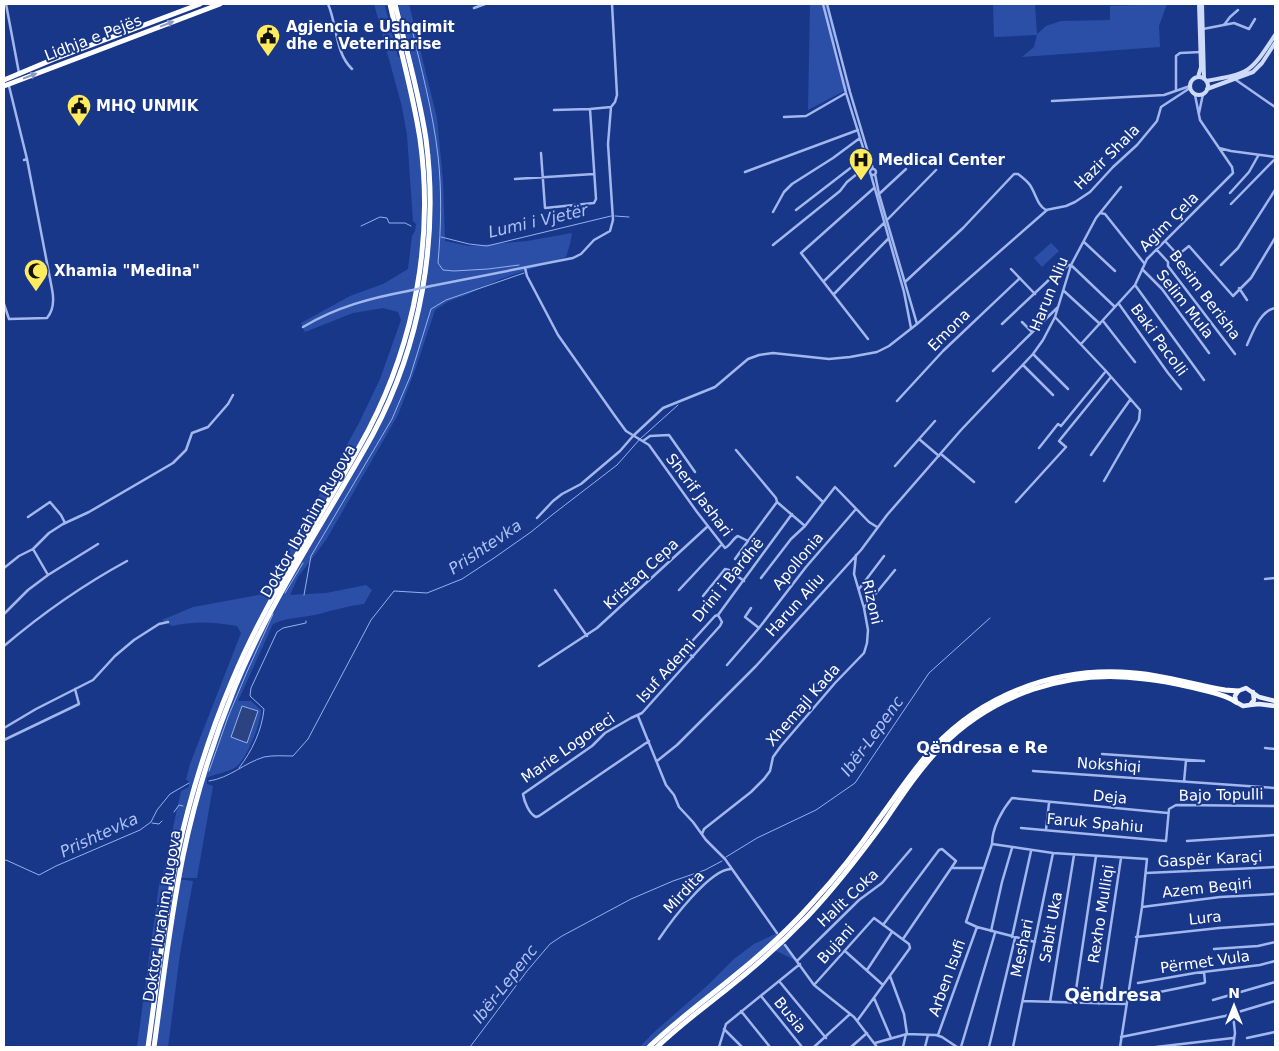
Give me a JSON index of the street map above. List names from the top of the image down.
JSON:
{
  "streets": {
    "highway": ["Lidhja e Pejës", "Doktor Ibrahim Rugova"],
    "street": [
      "Hazir Shala",
      "Agim Çela",
      "Harun Aliu",
      "Besim Berisha",
      "Selim Mula",
      "Emona",
      "Baki Pacolli",
      "Sherif Jashari",
      "Apollonia",
      "Kristaq Cepa",
      "Drini i Bardhë",
      "Rizoni",
      "Isuf Ademi",
      "Xhemajl Kada",
      "Marie Logoreci",
      "Nokshiqi",
      "Bajo Topulli",
      "Deja",
      "Faruk Spahiu",
      "Gaspër Karaçi",
      "Azem Beqiri",
      "Mirdita",
      "Halit Coka",
      "Rexho Mulliqi",
      "Lura",
      "Sabit Uka",
      "Bujani",
      "Meshari",
      "Përmet Vula",
      "Arben Isufi",
      "Busia"
    ]
  },
  "crossings": [
    ["Hazir Shala", "Agim Çela"],
    ["Agim Çela", "Besim Berisha"],
    ["Agim Çela", "Selim Mula"],
    ["Agim Çela", "Baki Pacolli"],
    ["Harun Aliu", "Rizoni"],
    ["Sherif Jashari", "Kristaq Cepa"],
    ["Drini i Bardhë", "Isuf Ademi"],
    ["Rizoni", "Xhemajl Kada"],
    ["Isuf Ademi", "Marie Logoreci"],
    ["Bajo Topulli", "Deja"],
    ["Bajo Topulli", "Faruk Spahiu"],
    ["Halit Coka", "Busia"],
    ["Meshari", "Arben Isufi"]
  ],
  "districts": ["Qëndresa e Re", "Qëndresa"],
  "water": ["Lumi i Vjetër", "Prishtevka", "Ibër-Lepenc"],
  "places": {
    "public building": ["Agjencia e Ushqimit dhe e Veterinarise", "MHQ UNMIK"],
    "hospital": ["Medical Center"],
    "mosque": ["Xhamia \"Medina\""]
  },
  "north": "top"
}
